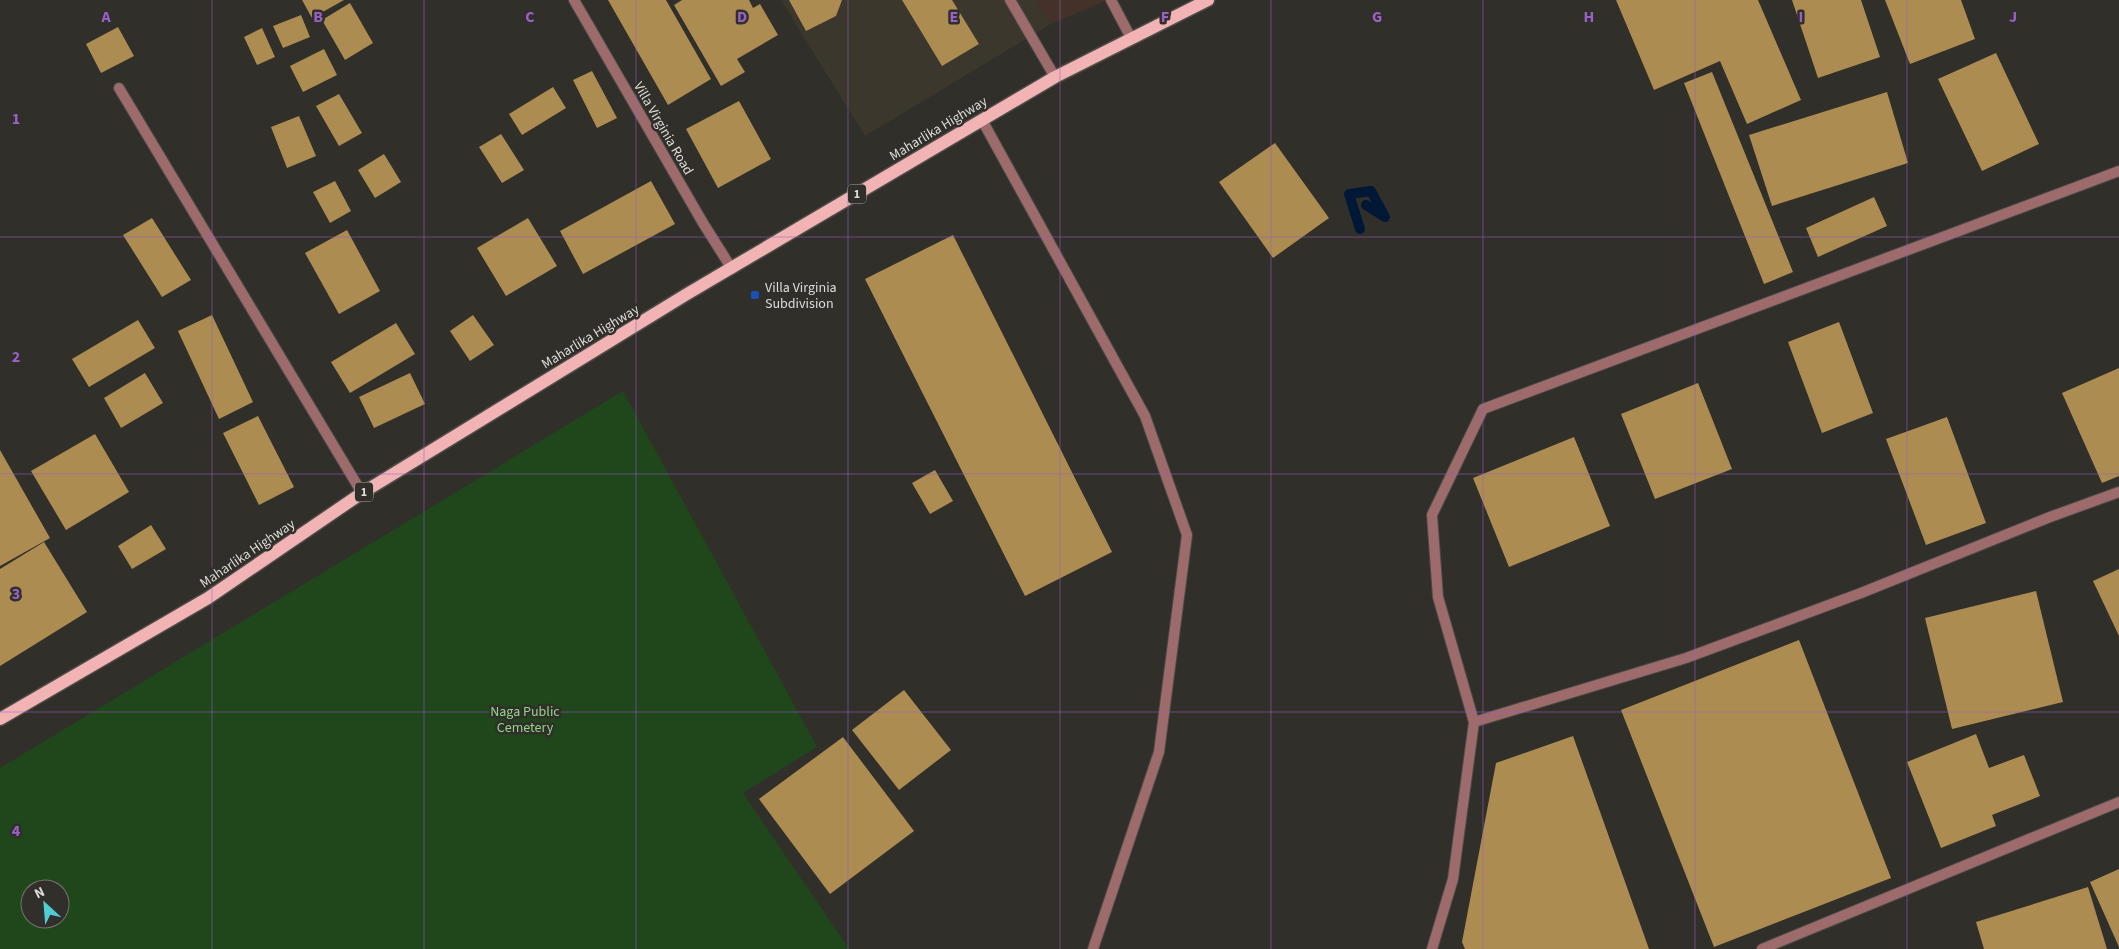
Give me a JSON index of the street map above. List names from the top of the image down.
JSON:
{
  "streets": {
    "main road": ["Maharlika Highway", "1"],
    "street": ["Villa Virginia Road"]
  },
  "crossings": [
    ["Villa Virginia Road", "Maharlika Highway"]
  ],
  "parks": ["Naga Public Cemetery"],
  "places": {
    "transit": ["Villa Virginia Subdivision"]
  },
  "north": "top left",
  "grid": {
    "columns": [
      "A",
      "B",
      "C",
      "D",
      "E",
      "F",
      "G",
      "H",
      "I",
      "J"
    ],
    "rows": [
      "1",
      "2",
      "3",
      "4"
    ]
  }
}
